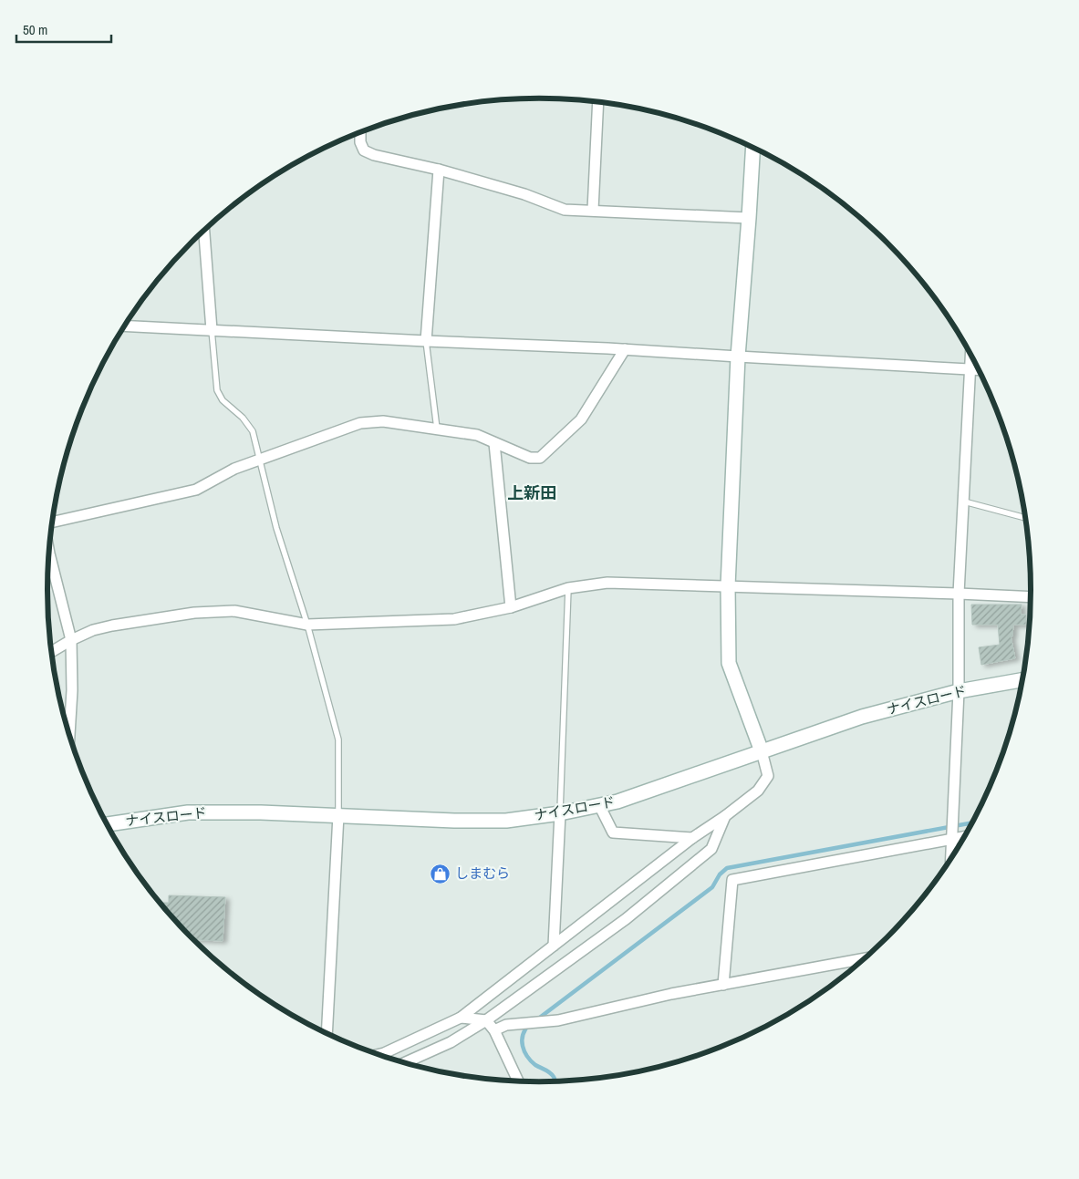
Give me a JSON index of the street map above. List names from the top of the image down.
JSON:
{
  "streets": {
    "street": ["ナイスロード"]
  },
  "districts": ["上新田"],
  "places": {
    "shop": ["しまむら"]
  },
  "scale_bar": "50 m"
}
